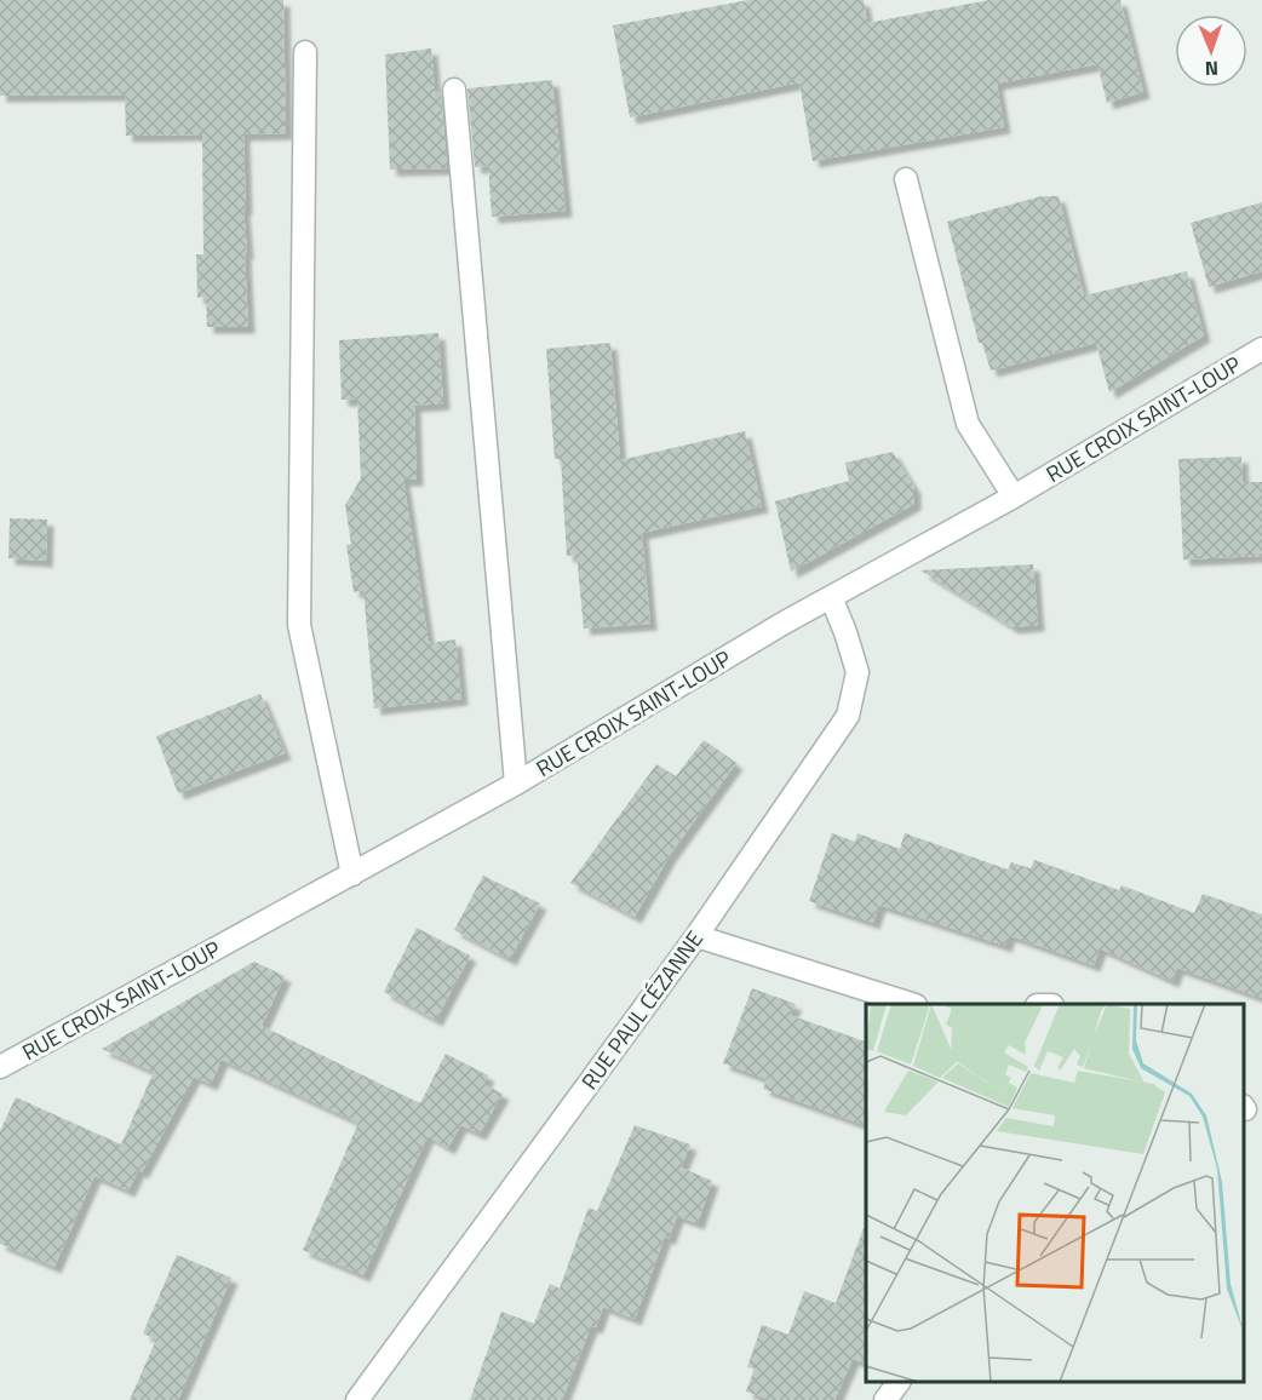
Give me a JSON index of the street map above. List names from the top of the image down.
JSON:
{
  "streets": {
    "street": ["RUE CROIX SAINT-LOUP", "RUE PAUL CÉZANNE"]
  },
  "crossings": [
    ["RUE CROIX SAINT-LOUP", "RUE PAUL CÉZANNE"]
  ],
  "north": "bottom"
}
